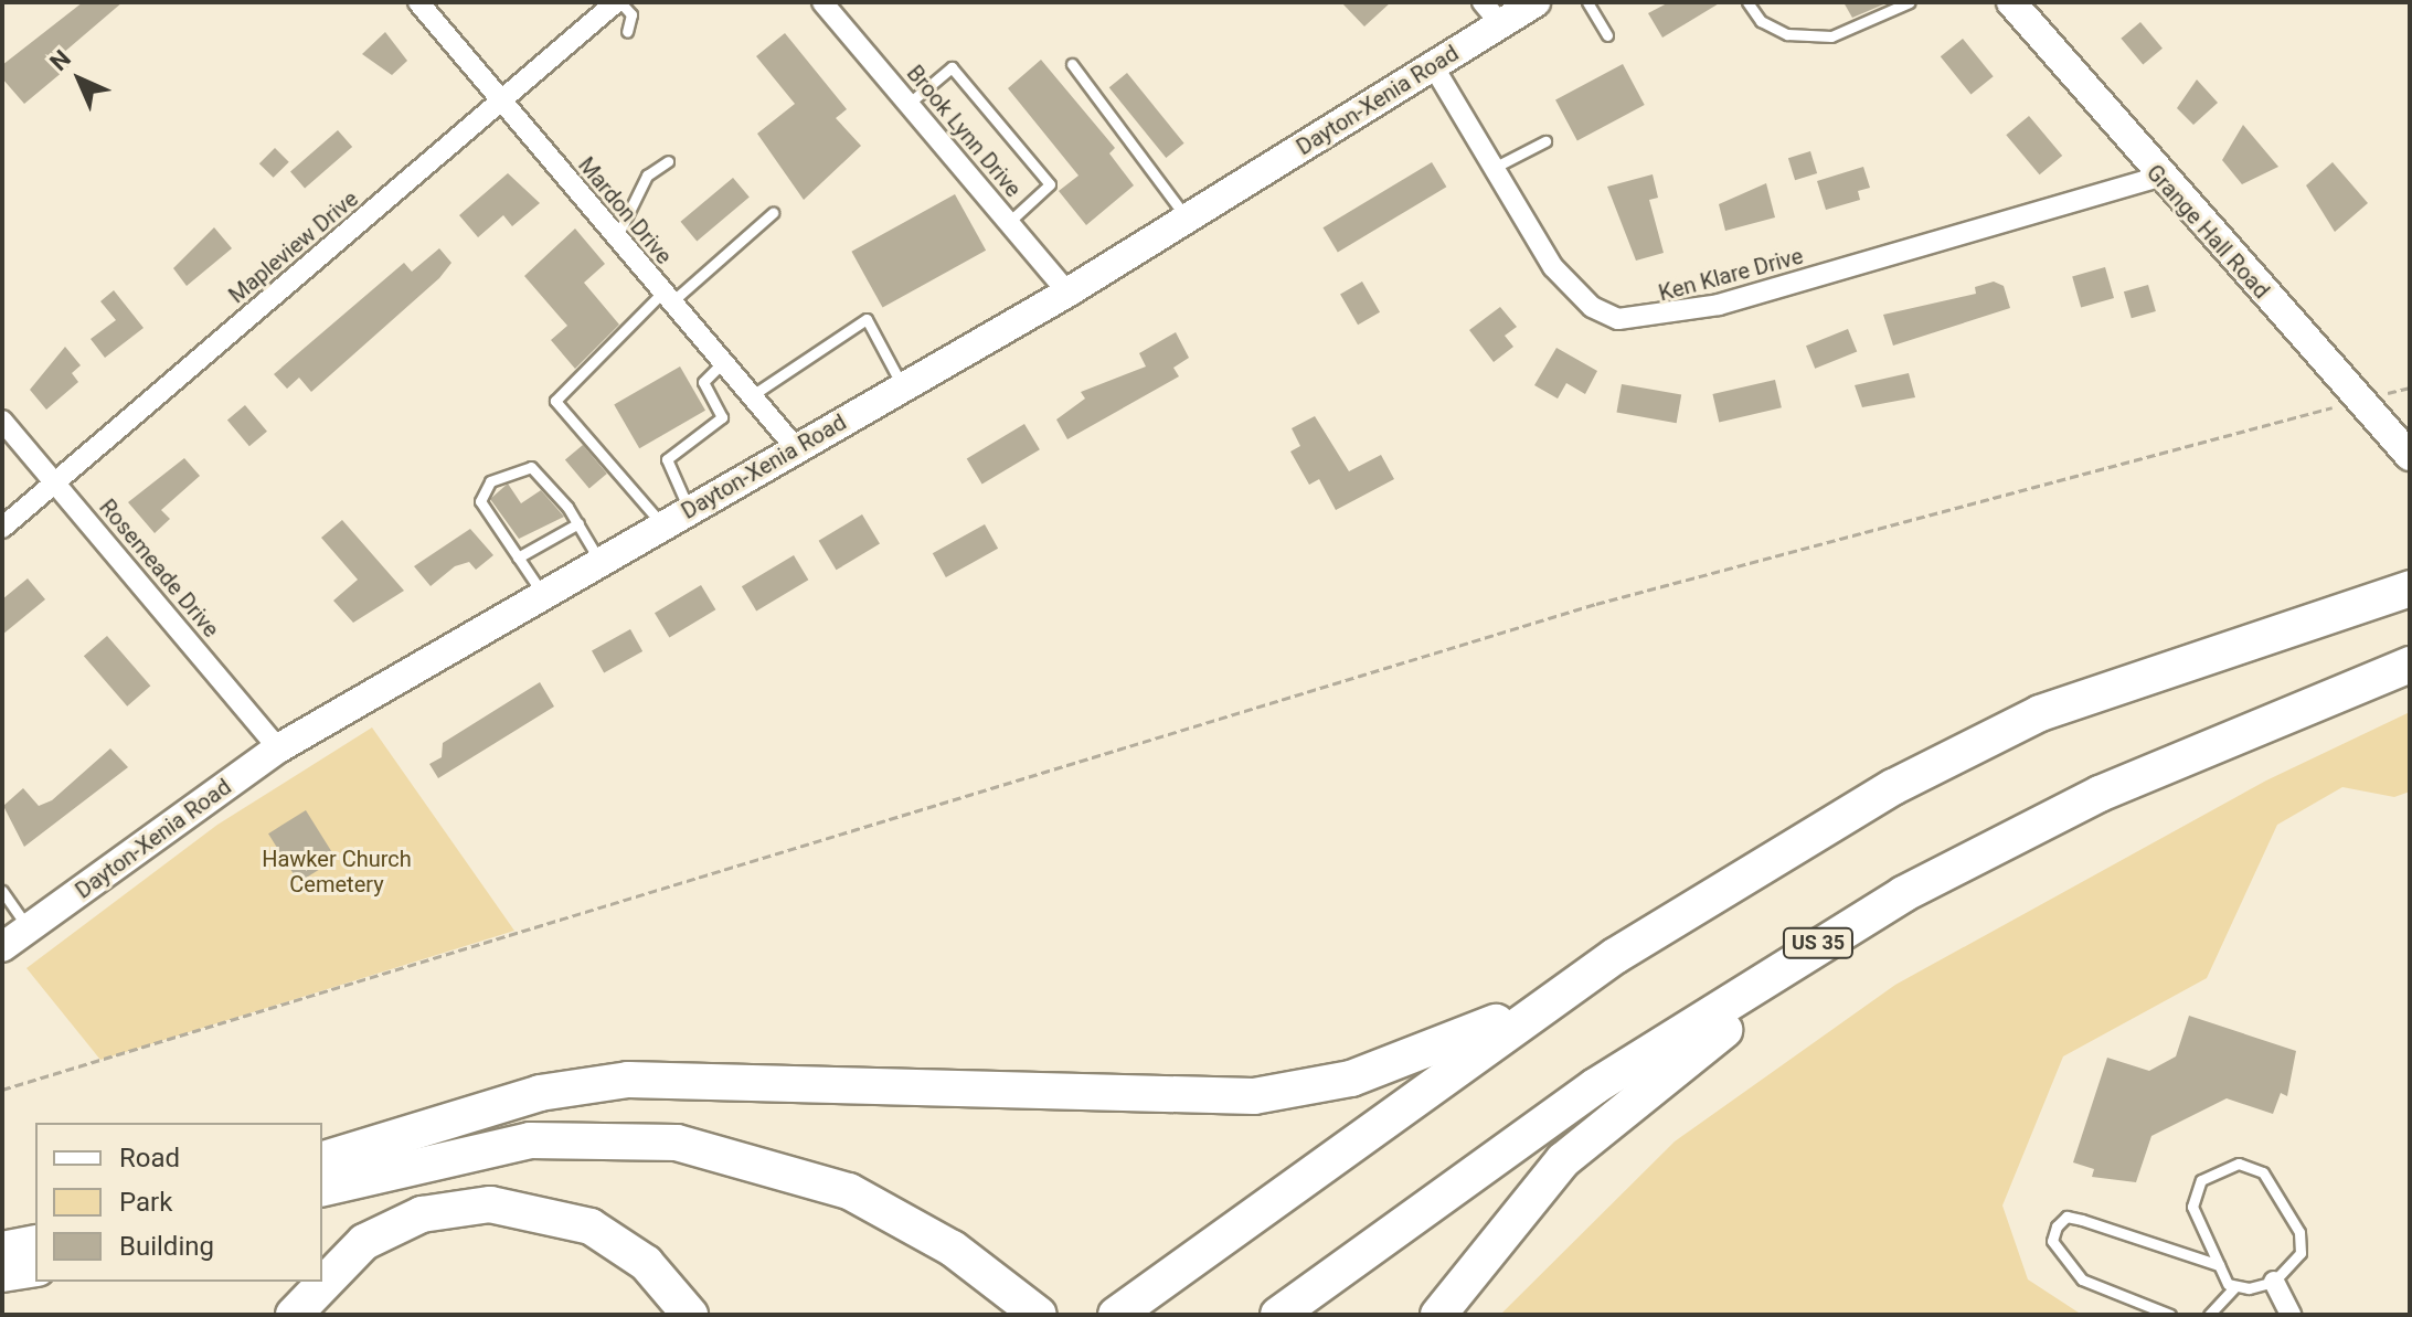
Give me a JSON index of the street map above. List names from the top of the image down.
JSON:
{
  "streets": {
    "highway": ["US 35"],
    "main road": ["Dayton-Xenia Road", "Grange Hall Road"],
    "street": [
      "Brook Lynn Drive",
      "Mardon Drive",
      "Mapleview Drive",
      "Ken Klare Drive",
      "Rosemeade Drive"
    ]
  },
  "crossings": [
    ["Dayton-Xenia Road", "Brook Lynn Drive"],
    ["Dayton-Xenia Road", "Mardon Drive"],
    ["Dayton-Xenia Road", "Ken Klare Drive"],
    ["Dayton-Xenia Road", "Rosemeade Drive"],
    ["Mardon Drive", "Mapleview Drive"],
    ["Grange Hall Road", "Ken Klare Drive"],
    ["Mapleview Drive", "Rosemeade Drive"]
  ],
  "parks": ["Hawker Church Cemetery"],
  "legend": ["Road", "Park", "Building"],
  "north": "top left"
}
